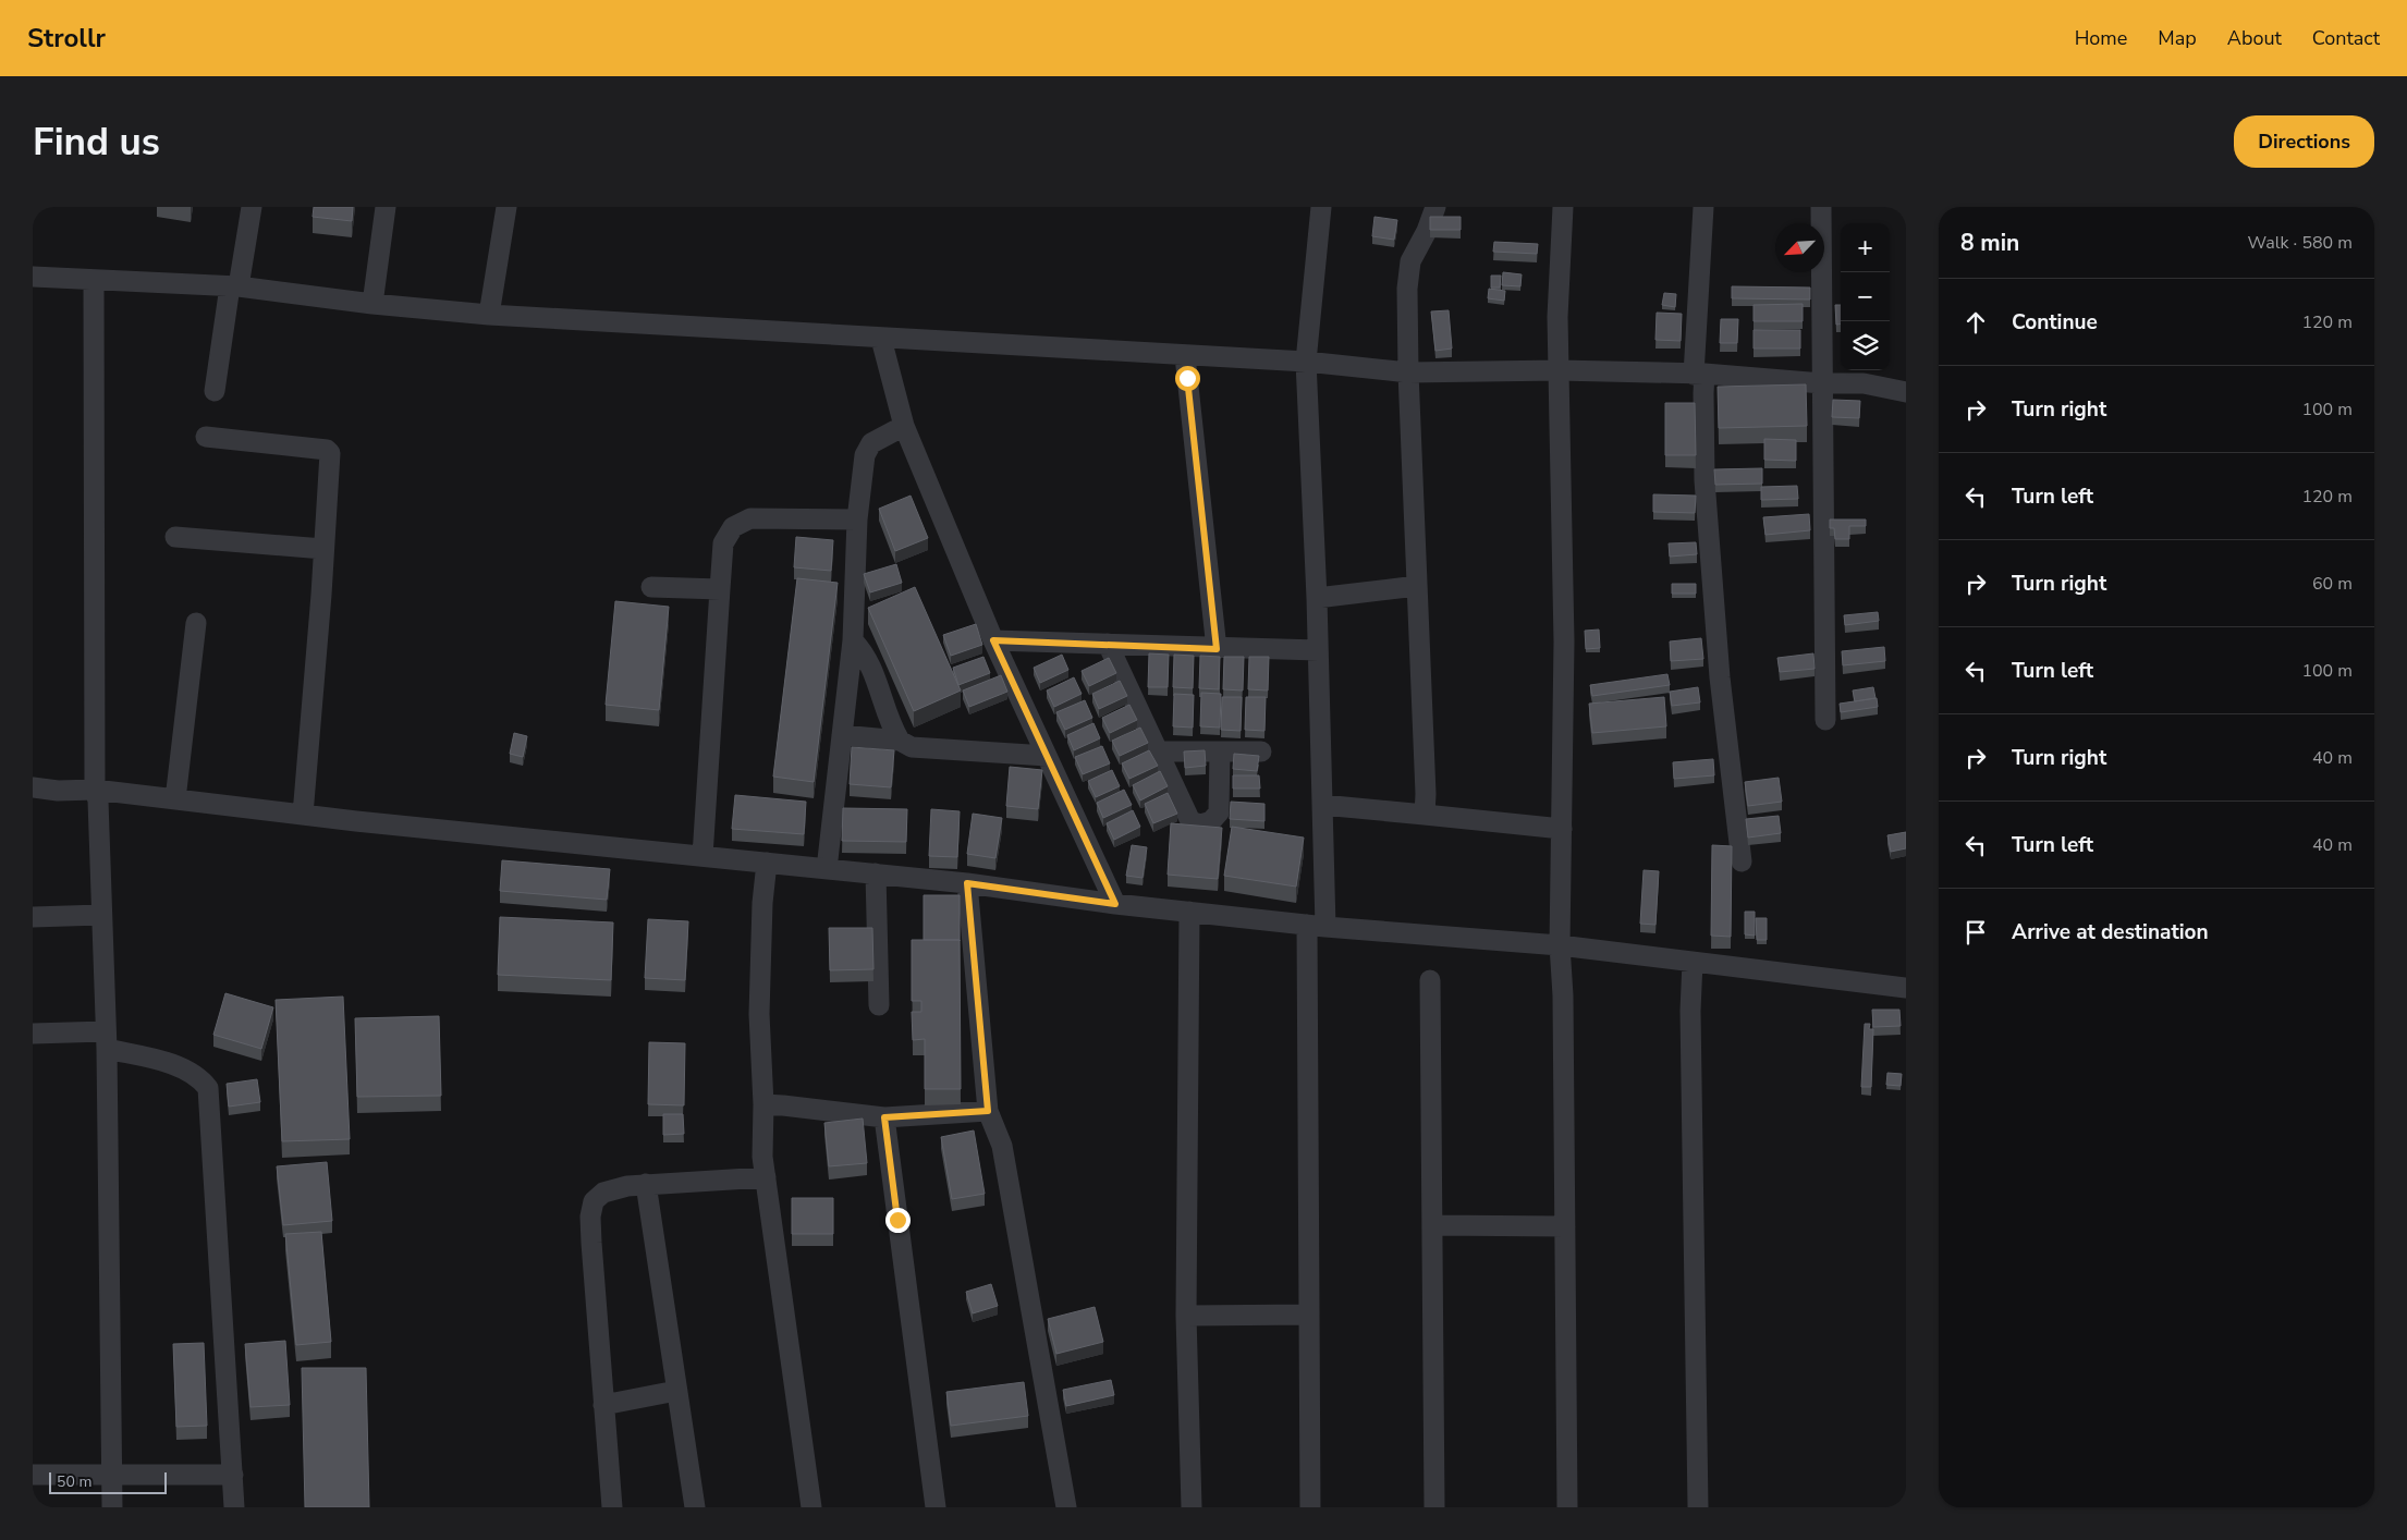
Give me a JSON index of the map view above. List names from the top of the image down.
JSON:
{
  "scale_bar": "50 m",
  "north": "bottom left",
  "page": {
    "header": "Strollr",
    "nav": [
      "Home",
      "Map",
      "About",
      "Contact"
    ],
    "buttons": "Directions",
    "title": "Find us",
    "heading": ["8 min", "Walk · 580 m"],
    "map_buttons": ["+", "−"],
    "list": [
      ["Continue", "120 m"],
      ["Turn right", "100 m"],
      ["Turn left", "120 m"],
      ["Turn right", "60 m"],
      ["Turn left", "100 m"],
      ["Turn right", "40 m"],
      ["Turn left", "40 m"],
      "Arrive at destination"
    ],
    "scale": "50 m"
  }
}
